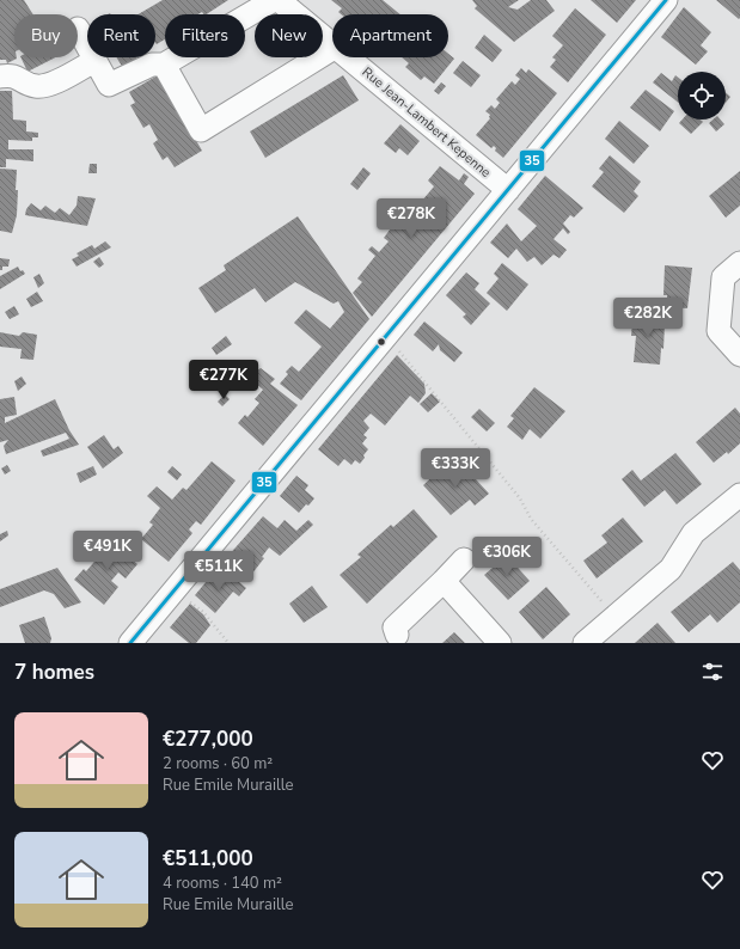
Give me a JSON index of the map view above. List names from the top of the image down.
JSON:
{
  "streets": {
    "street": ["Rue Jean-Lambert Kepenne"]
  },
  "lines": ["transit line 35"],
  "page": {
    "chip": [
      "Buy",
      "Rent",
      "Filters",
      "New",
      "Apartment"
    ],
    "price": [
      "€278K",
      "€282K",
      "€277K",
      "€333K",
      "€491K",
      "€306K",
      "€511K"
    ],
    "heading": "7 homes",
    "list": [
      {
        "name": "€277,000",
        "note": "2 rooms · 60 m² · Rue Emile Muraille"
      },
      {
        "name": "€511,000",
        "note": "4 rooms · 140 m² · Rue Emile Muraille"
      }
    ]
  }
}
